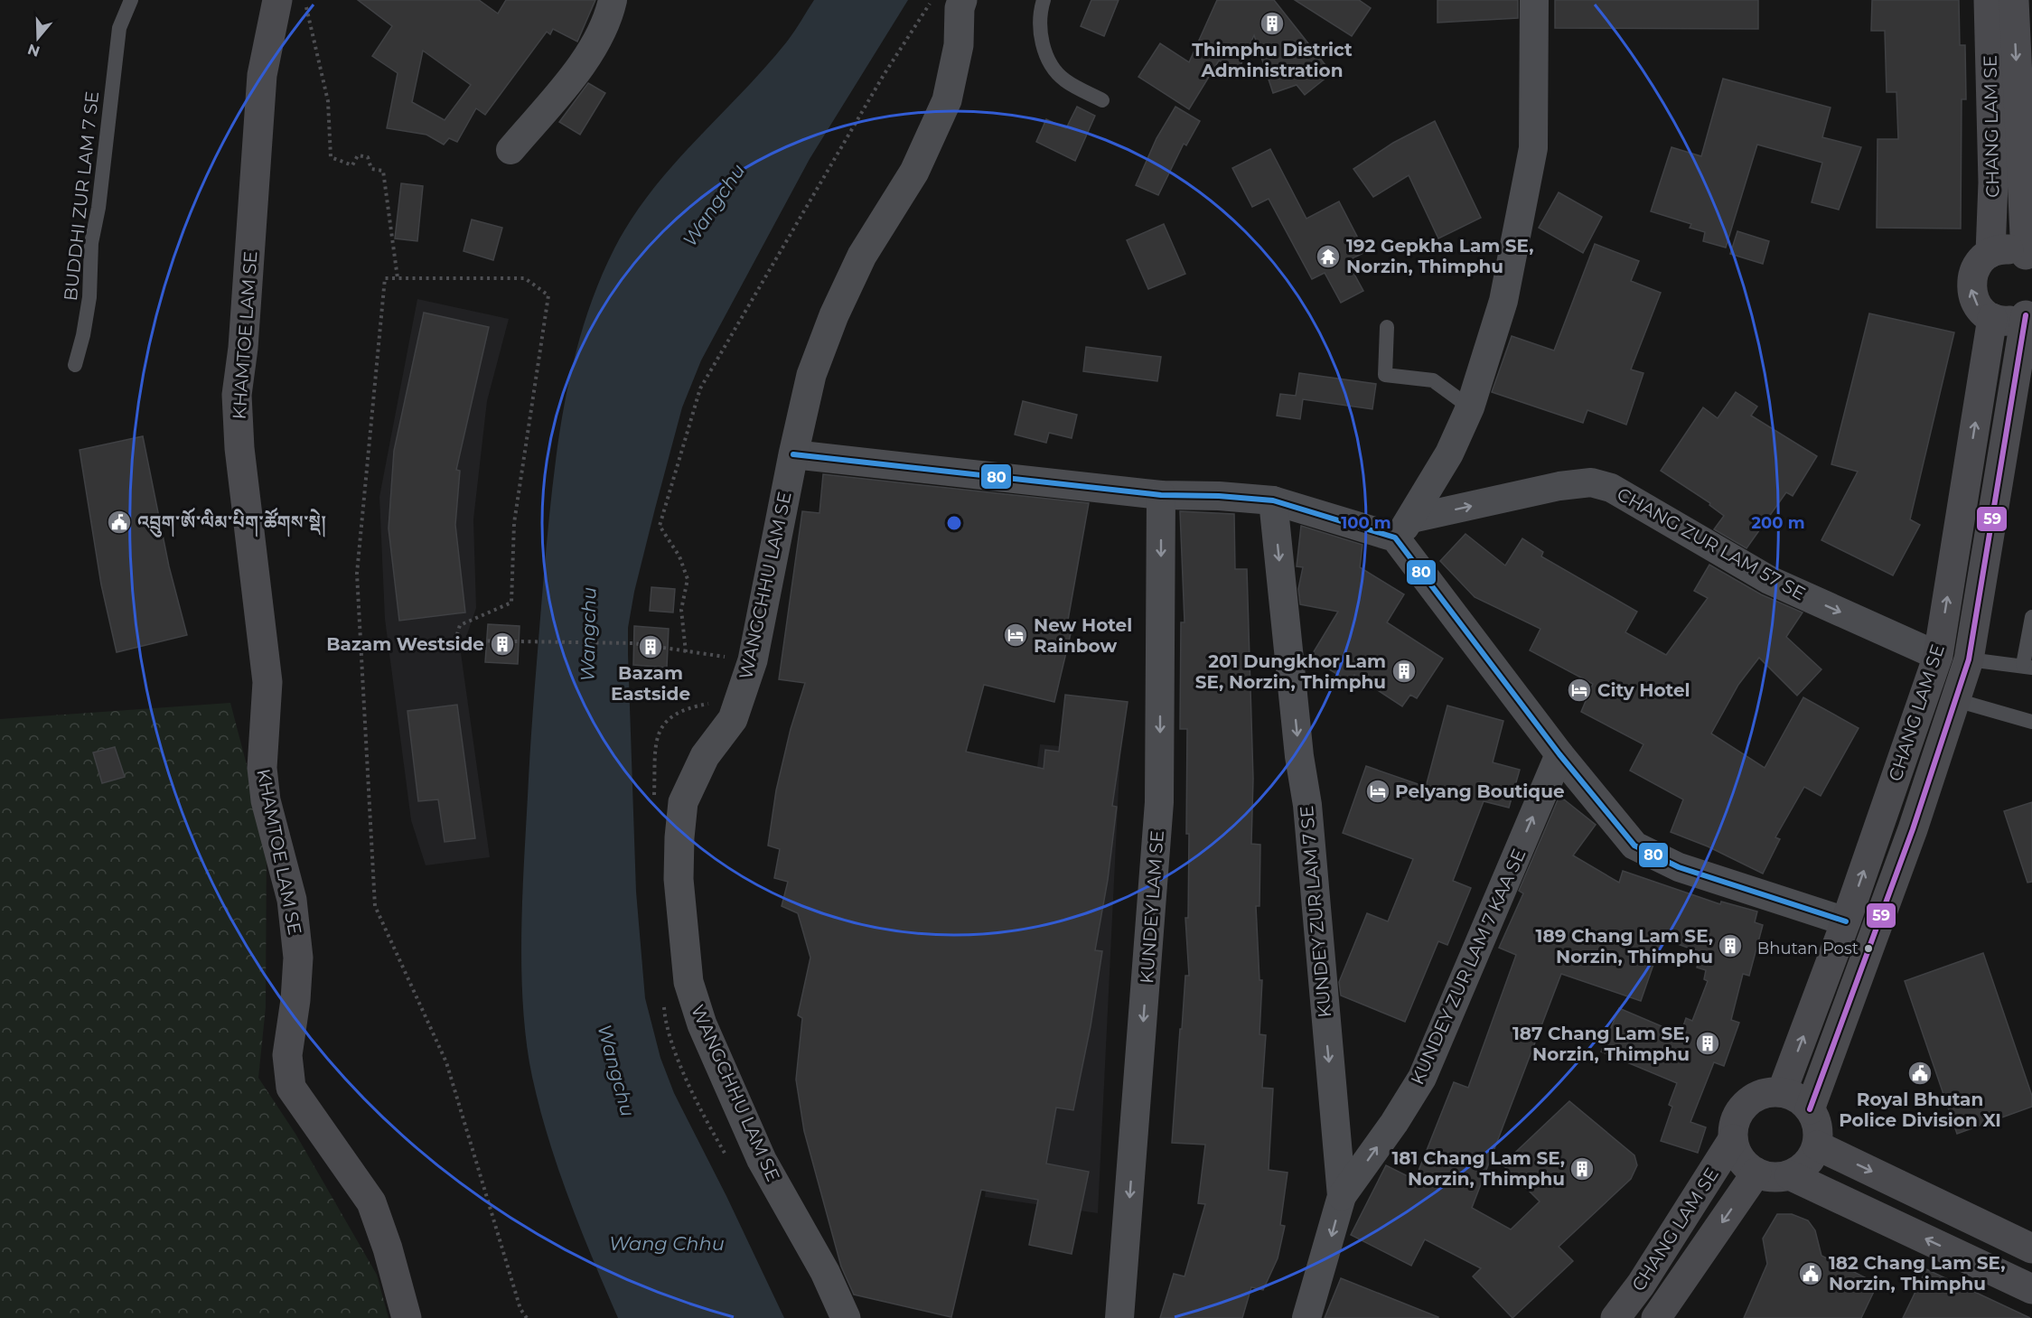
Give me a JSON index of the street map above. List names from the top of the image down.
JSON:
{
  "streets": {
    "main road": ["CHANG LAM SE", "KHAMTOE LAM SE"],
    "street": [
      "CHANG ZUR LAM 57 SE",
      "WANGCHHU LAM SE",
      "KUNDEY LAM SE",
      "KUNDEY ZUR LAM 7 SE",
      "KUNDEY ZUR LAM 7 KAA SE"
    ],
    "lane": ["BUDDHI ZUR LAM 7 SE"]
  },
  "crossings": [
    ["CHANG LAM SE", "CHANG ZUR LAM 57 SE"],
    ["KUNDEY ZUR LAM 7 SE", "KUNDEY ZUR LAM 7 KAA SE"]
  ],
  "one_way": [
    "CHANG ZUR LAM 57 SE",
    "KUNDEY LAM SE",
    "KUNDEY ZUR LAM 7 SE",
    "KUNDEY ZUR LAM 7 KAA SE"
  ],
  "water": ["Wangchu", "Wang Chhu"],
  "places": {
    "building": [
      "Thimphu District Administration",
      "Bazam Westside",
      "Bazam Eastside",
      "201 Dungkhor Lam SE, Norzin, Thimphu",
      "189 Chang Lam SE, Norzin, Thimphu",
      "187 Chang Lam SE, Norzin, Thimphu",
      "181 Chang Lam SE, Norzin, Thimphu"
    ],
    "temple": ["192 Gepkha Lam SE, Norzin, Thimphu"],
    "public building": ["འབྲུག་ཨོ་ལིམ་པིག་ཚོགས་སྡེ།", "Royal Bhutan Police Division XI", "182 Chang Lam SE, Norzin, Thimphu"],
    "hotel": ["New Hotel Rainbow", "City Hotel", "Pelyang Boutique"],
    "other": ["Bhutan Post"]
  },
  "lines": ["transit line 59", "transit line 80"],
  "north": "bottom",
  "rings": ["100 m", "200 m"]
}
